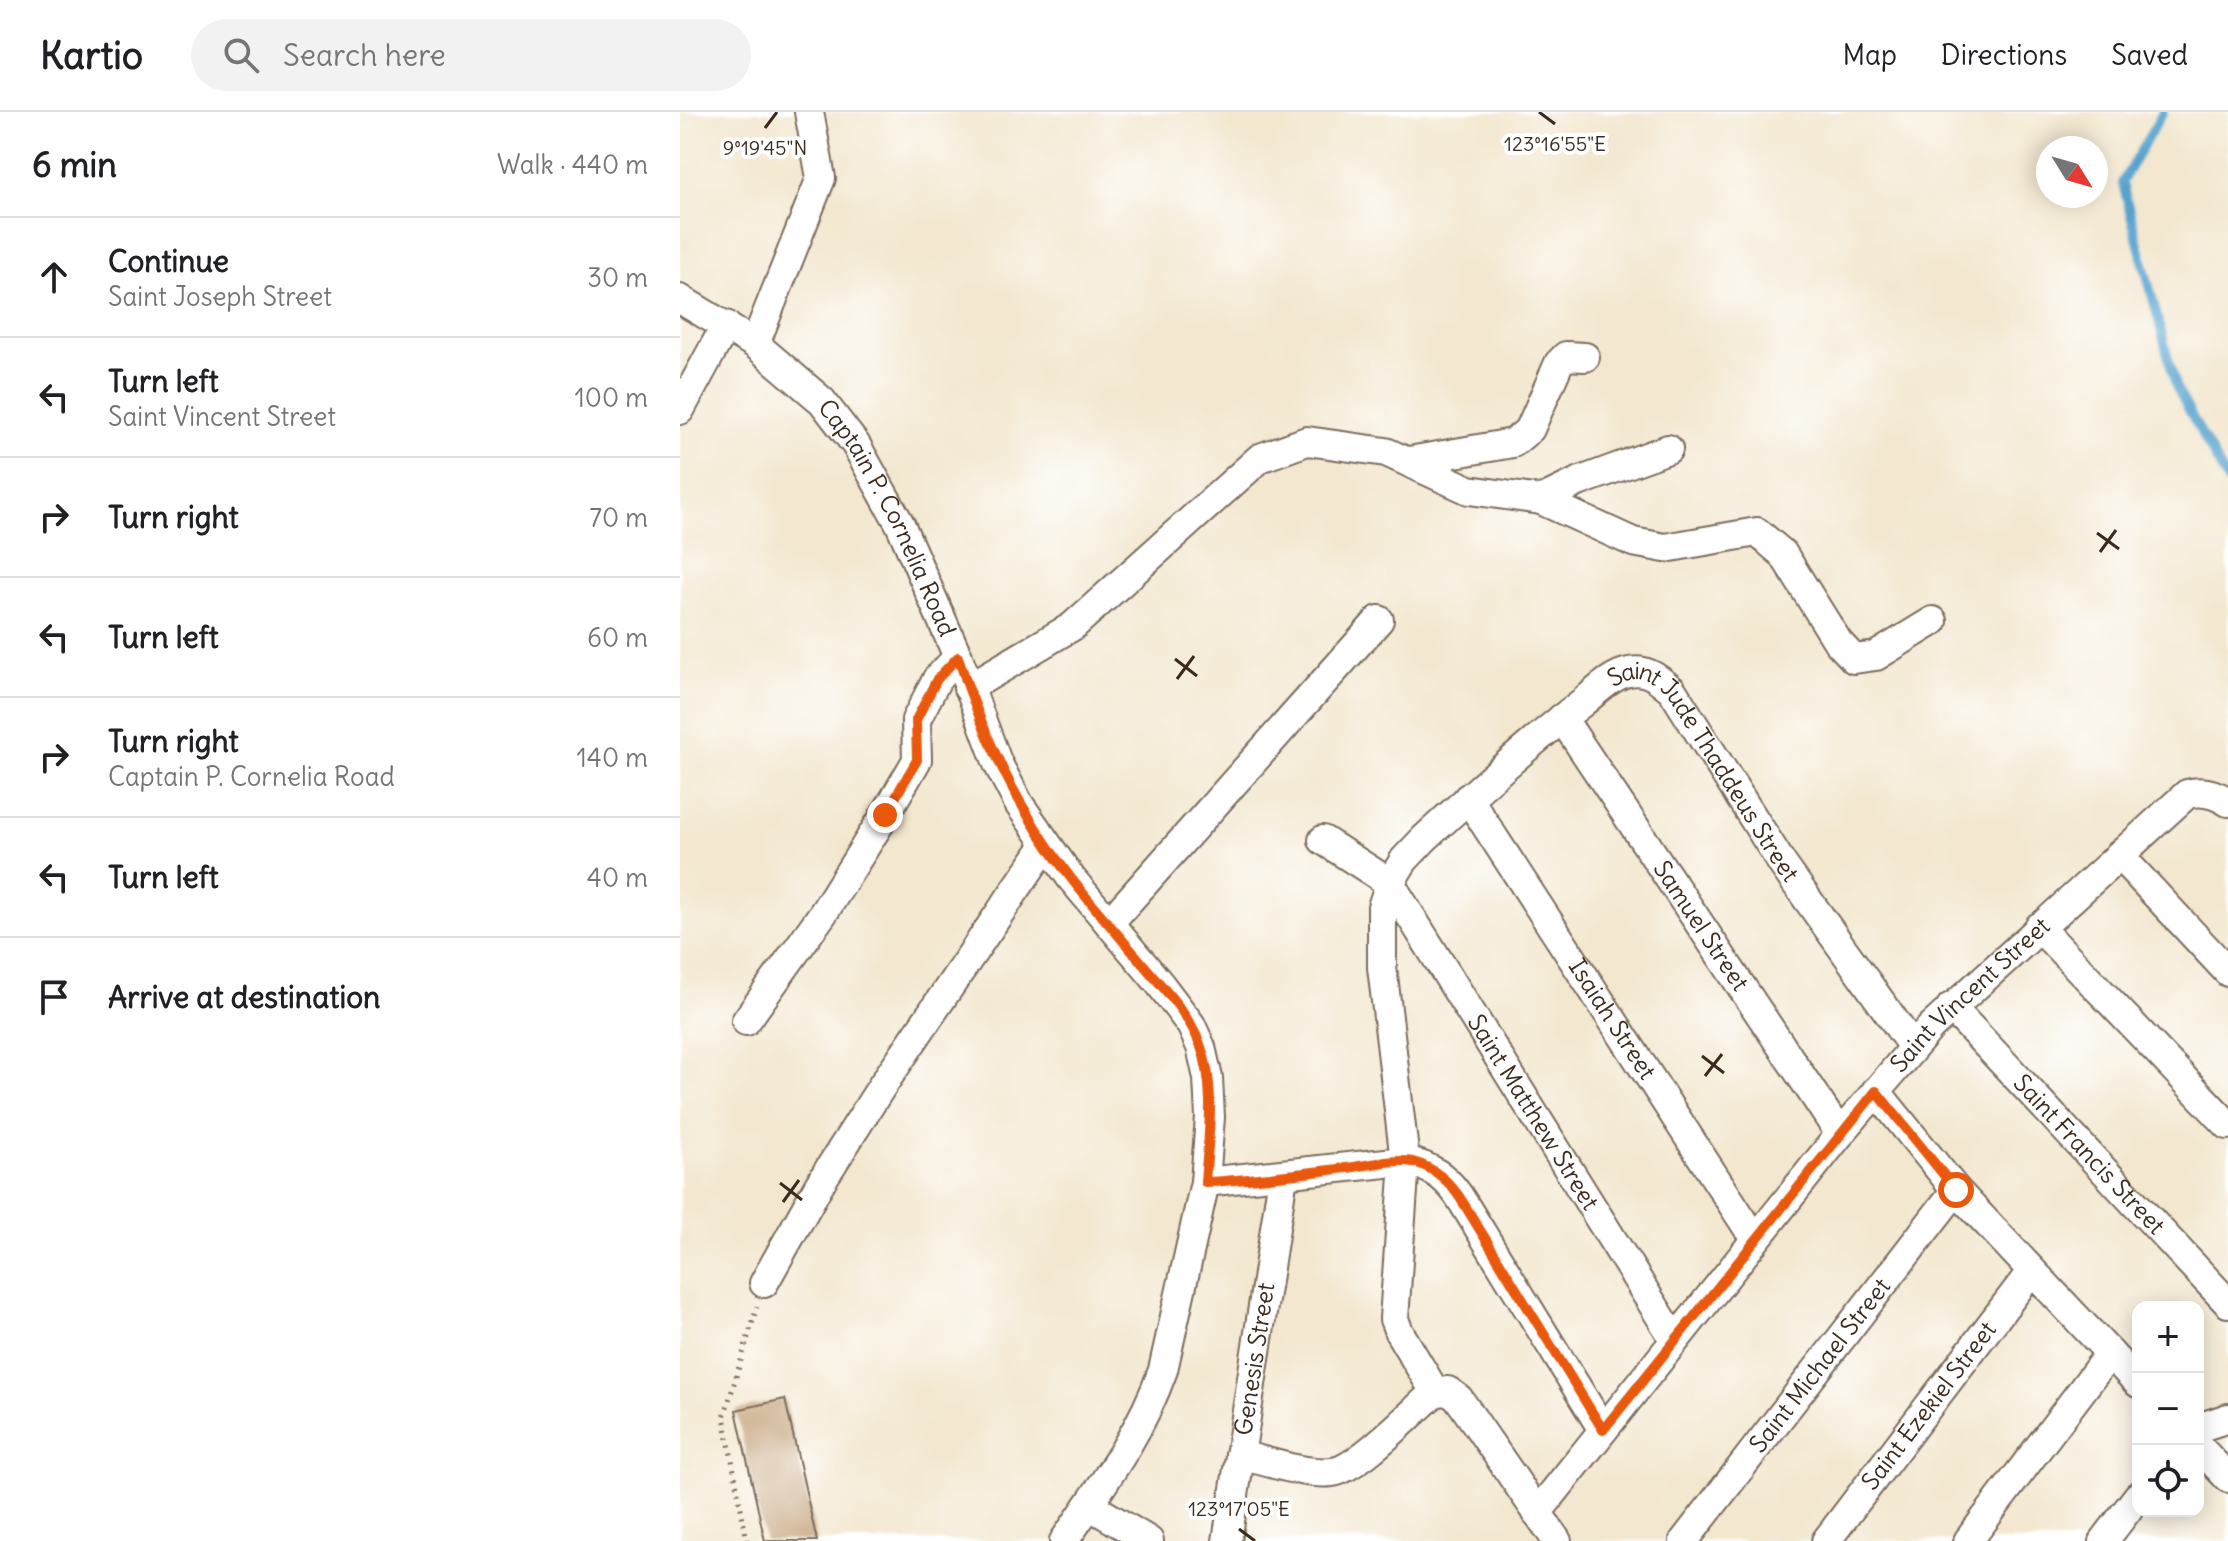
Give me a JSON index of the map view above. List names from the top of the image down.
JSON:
{
  "streets": {
    "street": [
      "Captain P. Cornelia Road",
      "Saint Jude Thaddeus Street",
      "Samuel Street",
      "Saint Vincent Street",
      "Isaiah Street",
      "Saint Matthew Street",
      "Saint Francis Street",
      "Genesis Street",
      "Saint Michael Street",
      "Saint Ezekiel Street"
    ]
  },
  "crossings": [
    ["Saint Jude Thaddeus Street", "Samuel Street"],
    ["Saint Jude Thaddeus Street", "Saint Vincent Street"],
    ["Saint Jude Thaddeus Street", "Isaiah Street"],
    ["Saint Jude Thaddeus Street", "Saint Matthew Street"],
    ["Samuel Street", "Saint Vincent Street"],
    ["Saint Vincent Street", "Isaiah Street"],
    ["Saint Vincent Street", "Saint Matthew Street"],
    ["Saint Vincent Street", "Saint Francis Street"]
  ],
  "north": "bottom right",
  "page": {
    "header": "Kartio",
    "search": "Search here",
    "nav": ["Map", "Directions", "Saved"],
    "heading": ["6 min", "Walk · 440 m"],
    "list": [
      ["Continue", "Saint Joseph Street", "30 m"],
      ["Turn left", "Saint Vincent Street", "100 m"],
      ["Turn right", "70 m"],
      ["Turn left", "60 m"],
      ["Turn right", "Captain P. Cornelia Road", "140 m"],
      ["Turn left", "40 m"],
      "Arrive at destination"
    ],
    "map_buttons": ["+", "−"]
  },
  "coordinates": ["123°16'55\"E", "9°19'45\"N", "123°17'05\"E"]
}
